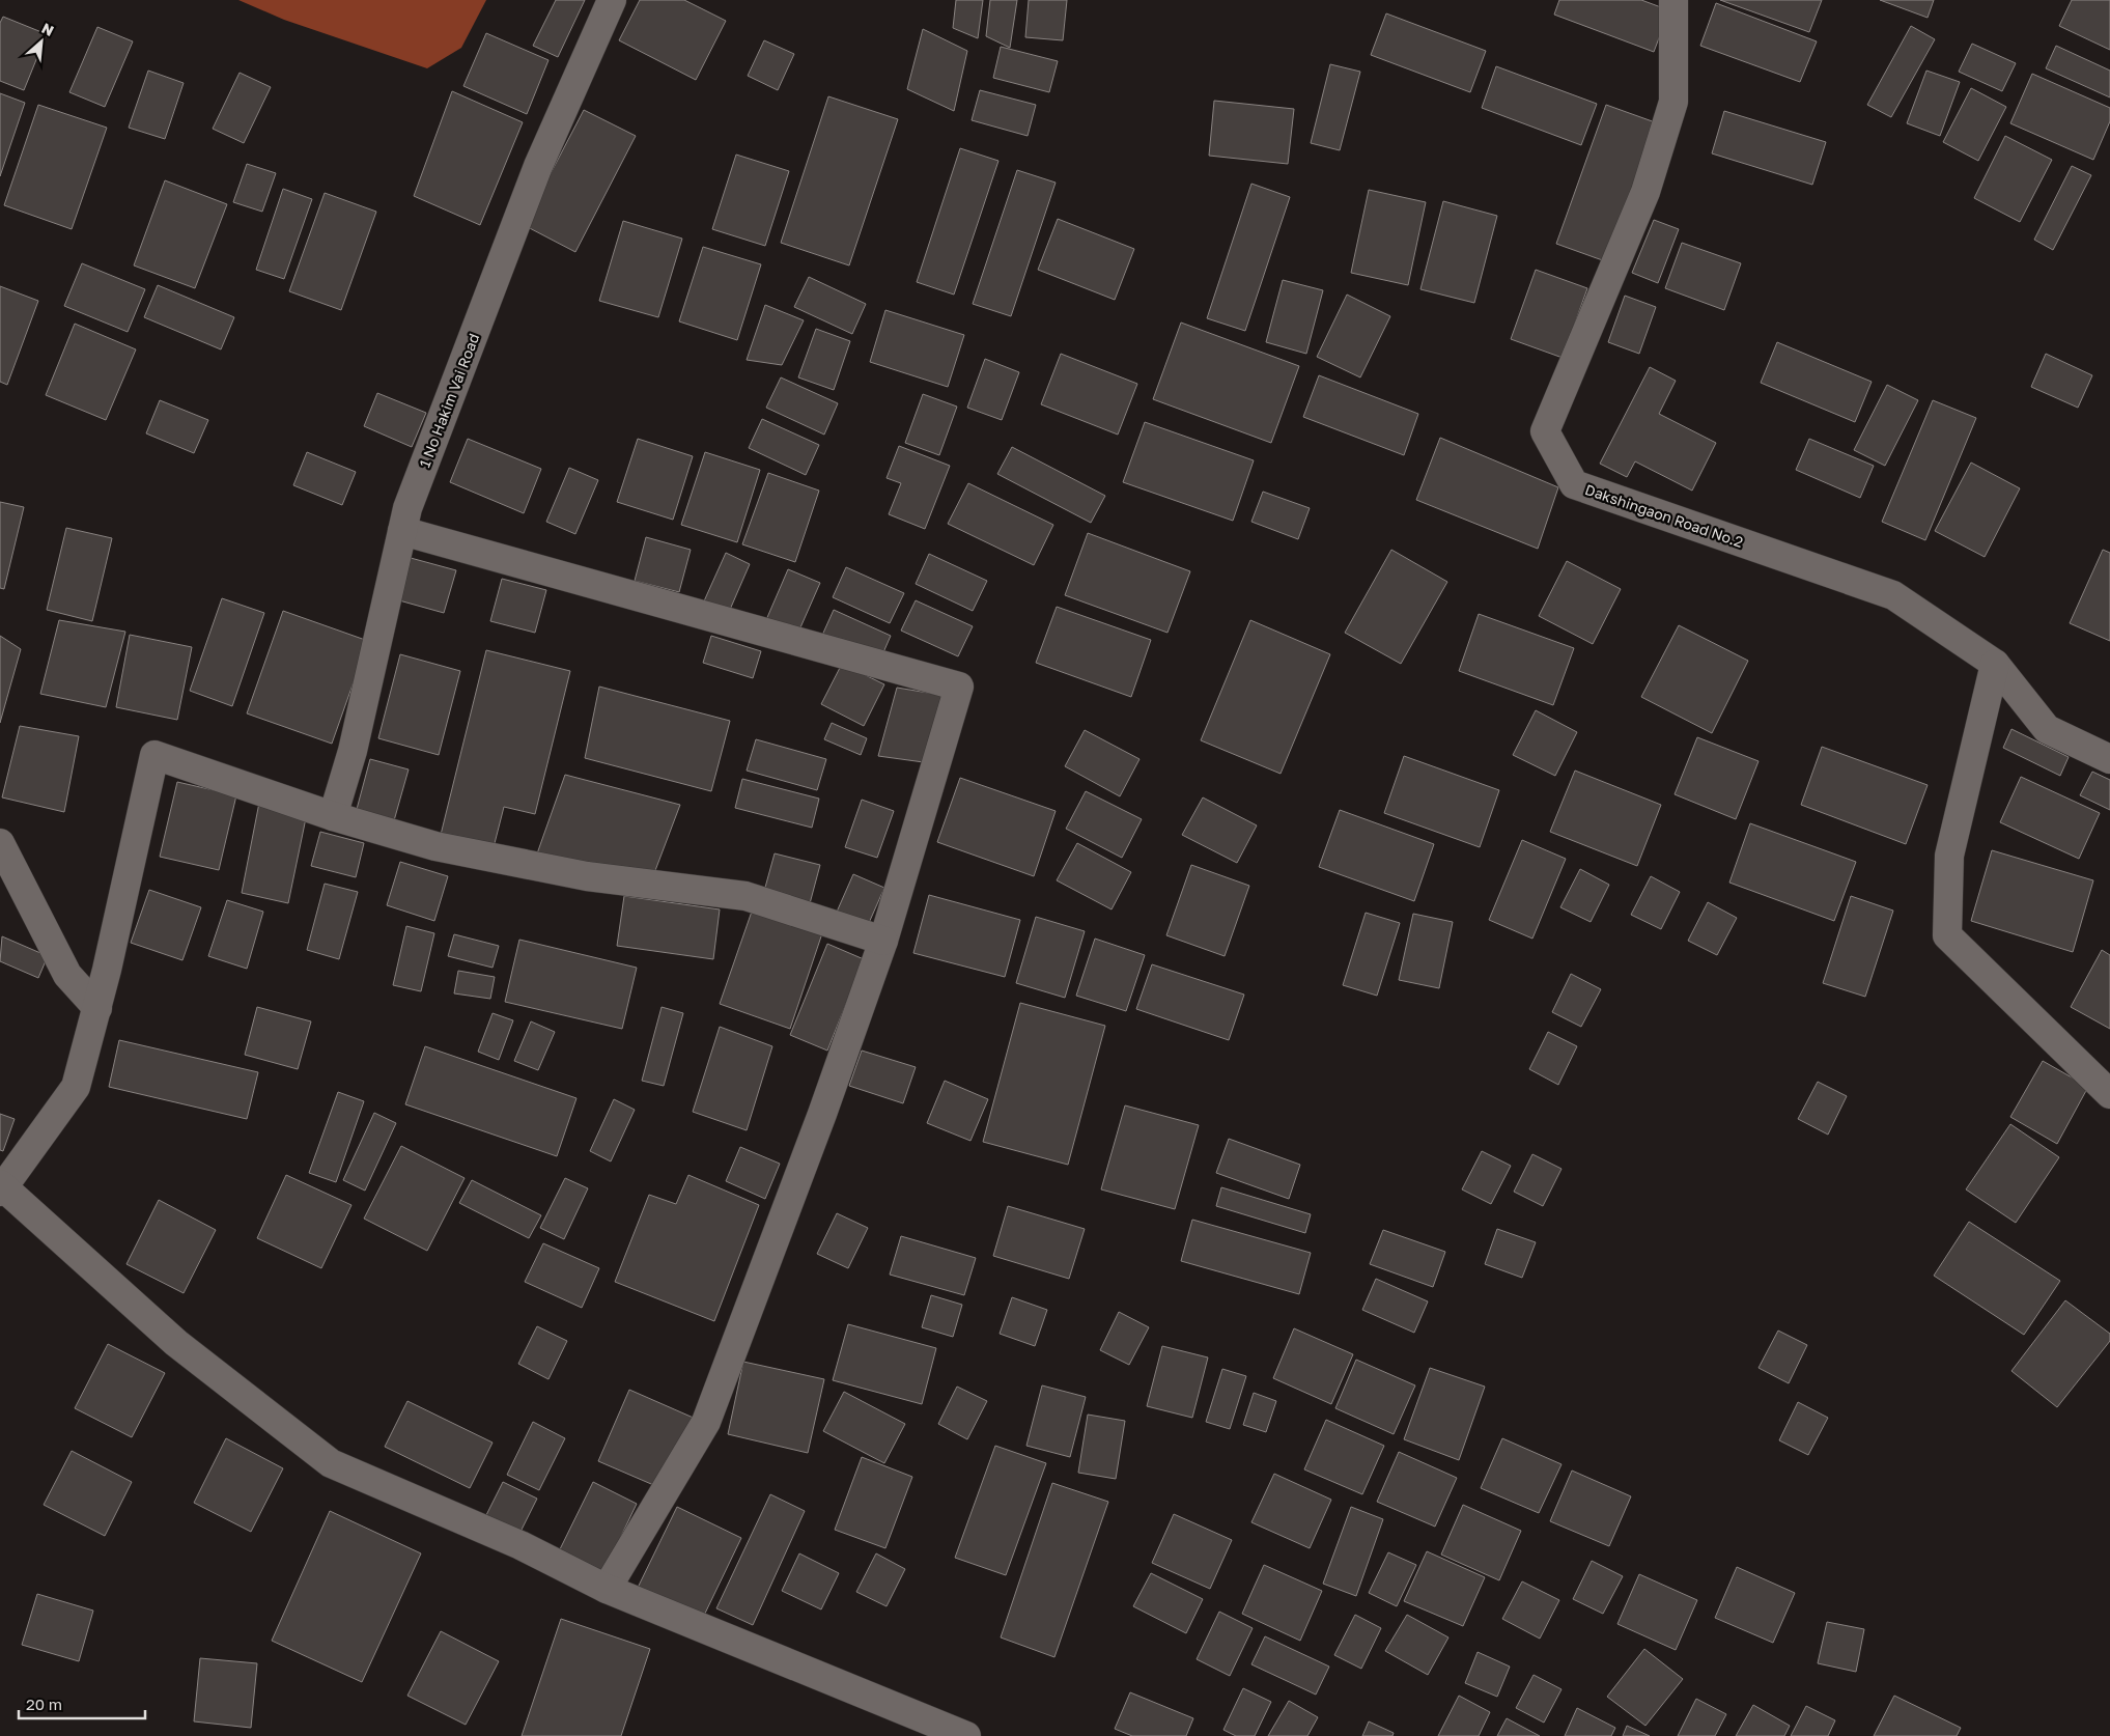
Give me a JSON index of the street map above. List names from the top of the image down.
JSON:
{
  "streets": {
    "street": ["1 No Hakim Vai Road", "Dakshingaon Road No.2"]
  },
  "scale_bar": "20 m",
  "north": "top right"
}
